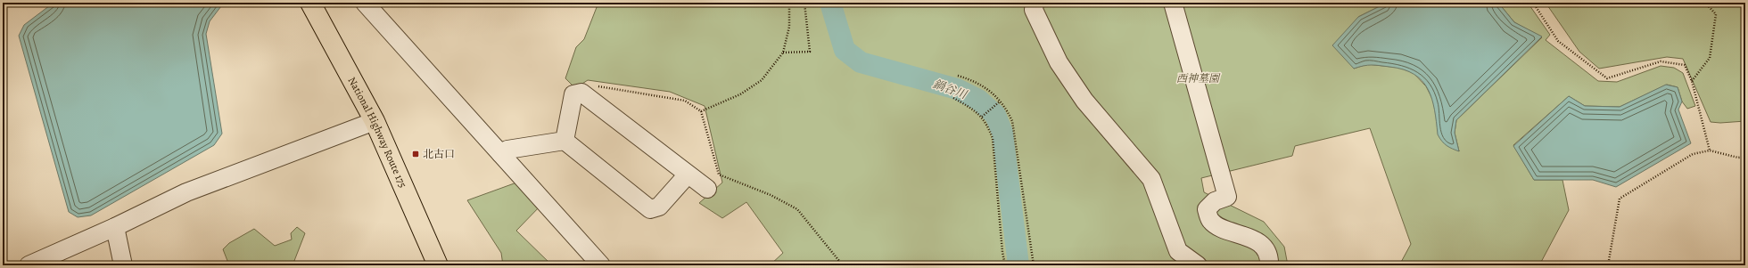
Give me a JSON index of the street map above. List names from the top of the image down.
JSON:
{
  "streets": {
    "highway": ["National Highway Route 175"]
  },
  "water": ["鍋谷川"],
  "parks": ["西神墓園"],
  "places": {
    "transit": ["北古口"]
  }
}
